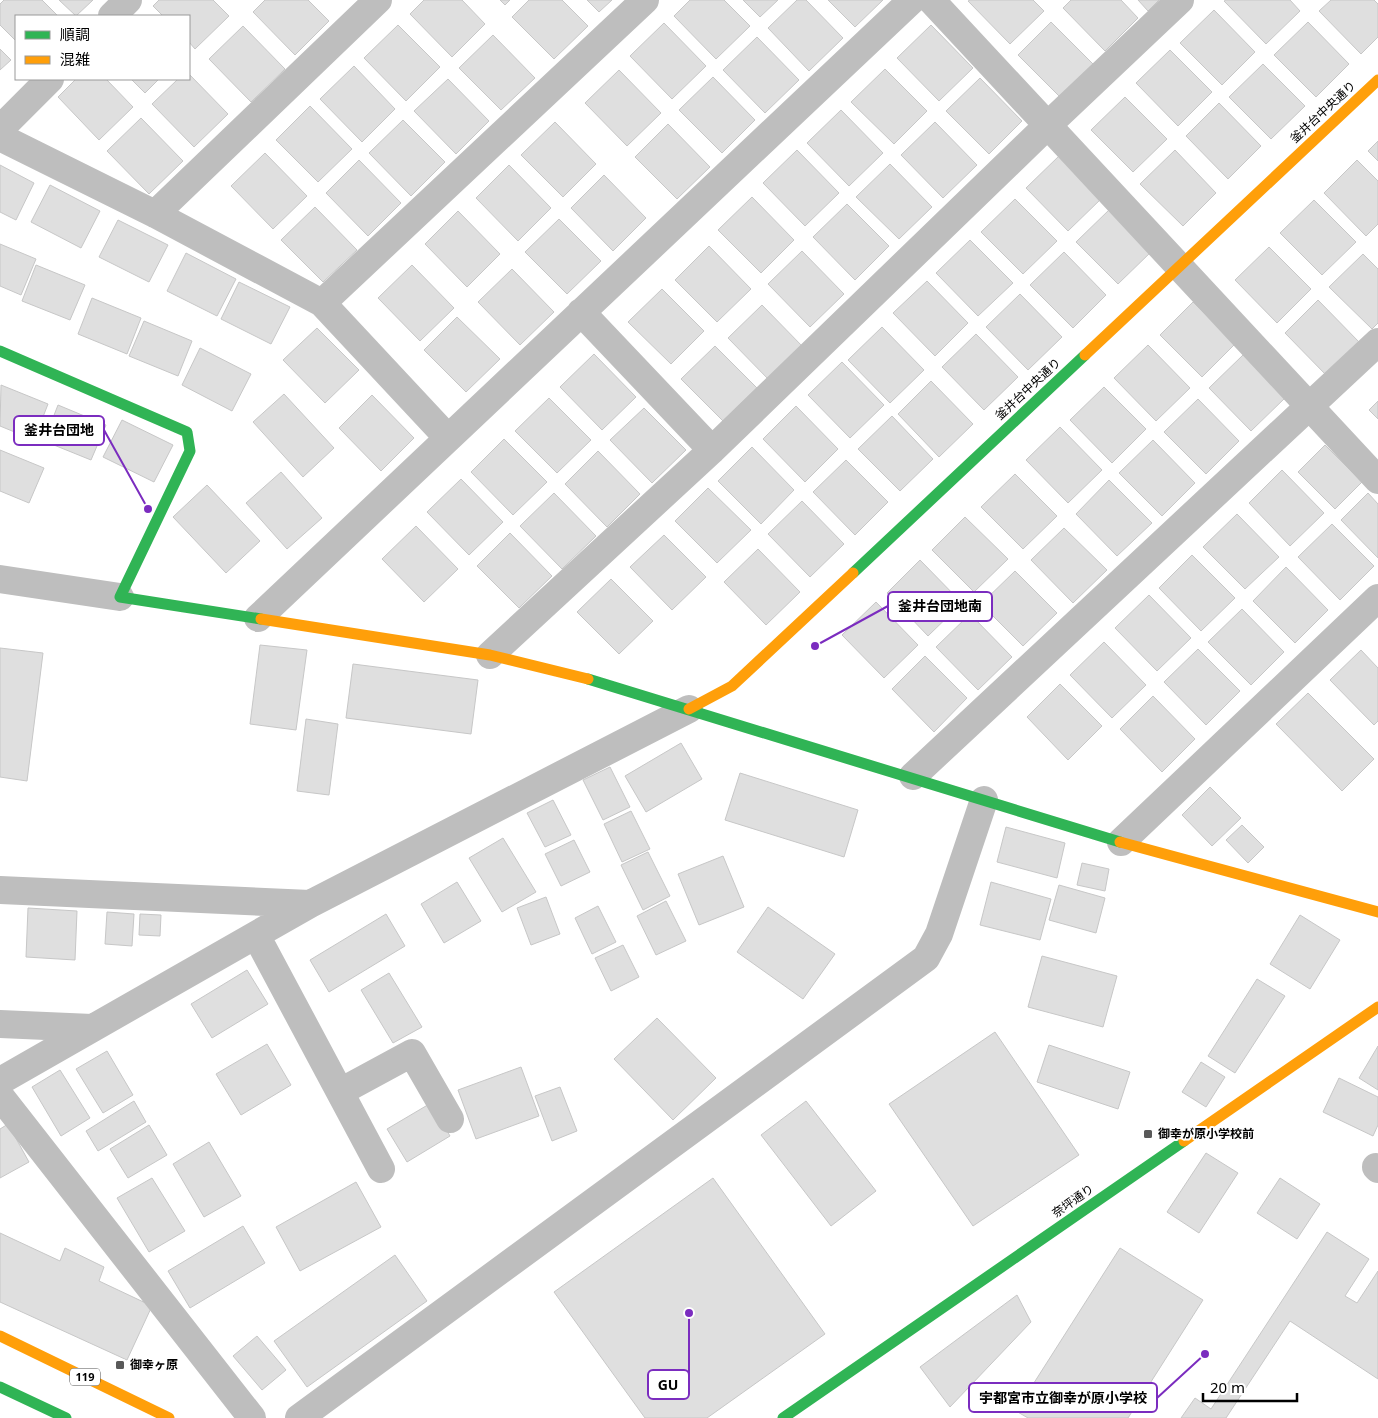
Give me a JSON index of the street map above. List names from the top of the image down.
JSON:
{
  "streets": {
    "main road": ["釜井台中央通り", "奈坪通り", "119"]
  },
  "places": {
    "other": [
      "釜井台団地",
      "釜井台団地南",
      "GU",
      "宇都宮市立御幸が原小学校"
    ],
    "transit": ["御幸が原小学校前", "御幸ヶ原"]
  },
  "legend": ["順調", "混雑"],
  "scale_bar": "20 m"
}
